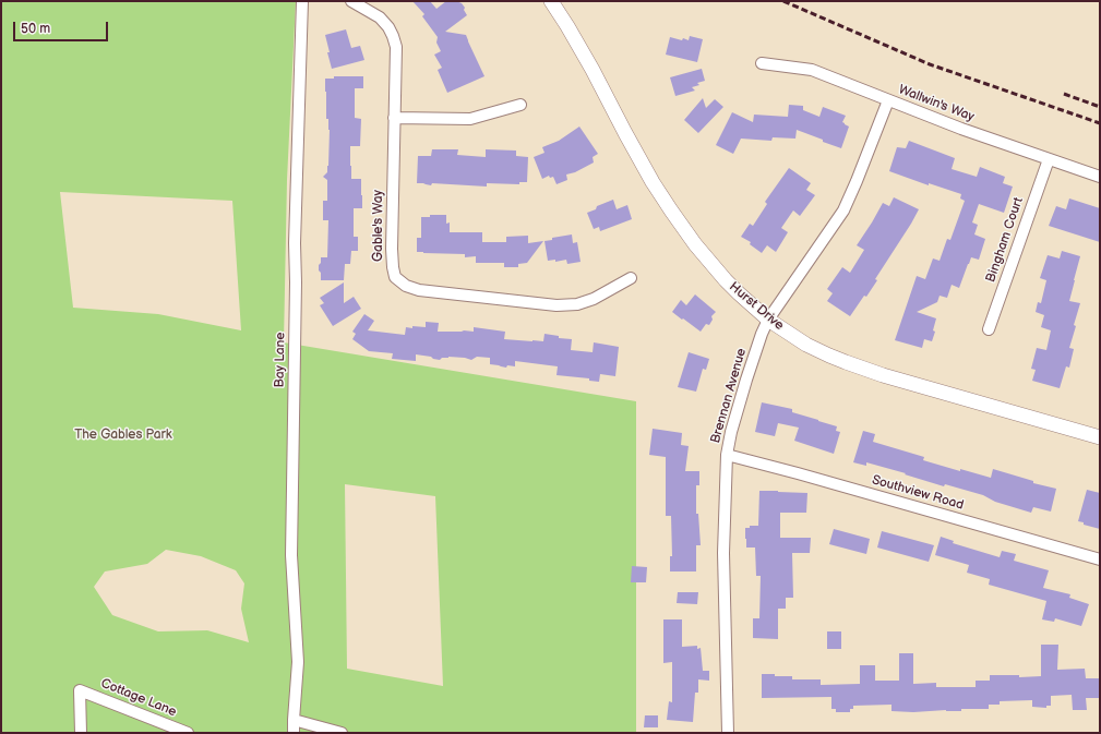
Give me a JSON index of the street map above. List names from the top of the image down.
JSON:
{
  "streets": {
    "street": [
      "Wallwin's Way",
      "Gable's Way",
      "Bingham Court",
      "Hurst Drive",
      "Bay Lane",
      "Brennan Avenue",
      "Southview Road",
      "Cottage Lane"
    ]
  },
  "crossings": [
    ["Wallwin's Way", "Bingham Court"],
    ["Wallwin's Way", "Brennan Avenue"],
    ["Hurst Drive", "Brennan Avenue"],
    ["Brennan Avenue", "Southview Road"]
  ],
  "parks": ["The Gables Park"],
  "scale_bar": "50 m"
}
